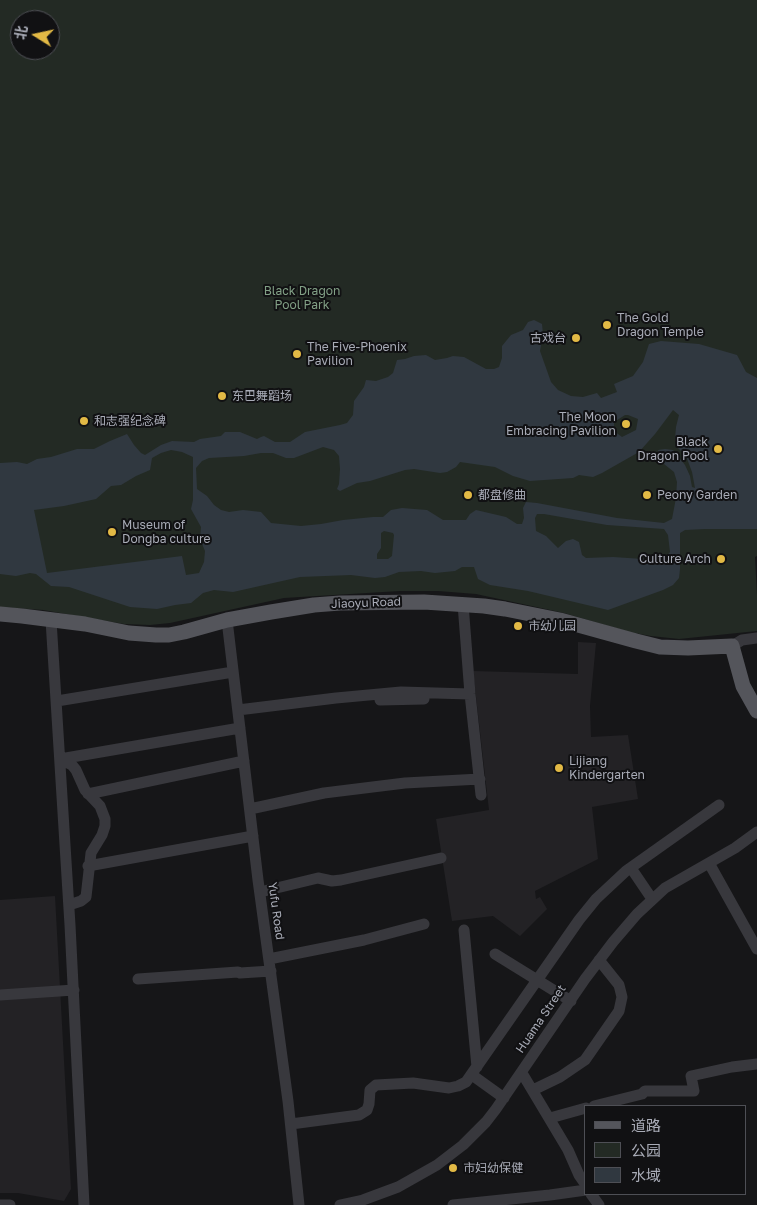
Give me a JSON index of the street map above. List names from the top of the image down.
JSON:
{
  "streets": {
    "main road": ["Jiaoyu Road"],
    "street": ["Yufu Road", "Huama Street"]
  },
  "crossings": [
    ["Jiaoyu Road", "Yufu Road"]
  ],
  "parks": ["Black Dragon Pool Park"],
  "places": [
    "The Gold Dragon Temple",
    "古戏台",
    "The Five-Phoenix Pavilion",
    "东巴舞蹈场",
    "和志强纪念碑",
    "The Moon Embracing Pavilion",
    "Black Dragon Pool",
    "都盘修曲",
    "Peony Garden",
    "Museum of Dongba culture",
    "Culture Arch",
    "市幼儿园",
    "Lijiang Kindergarten",
    "市妇幼保健"
  ],
  "legend": ["道路", "公园", "水域"],
  "north": "left"
}
